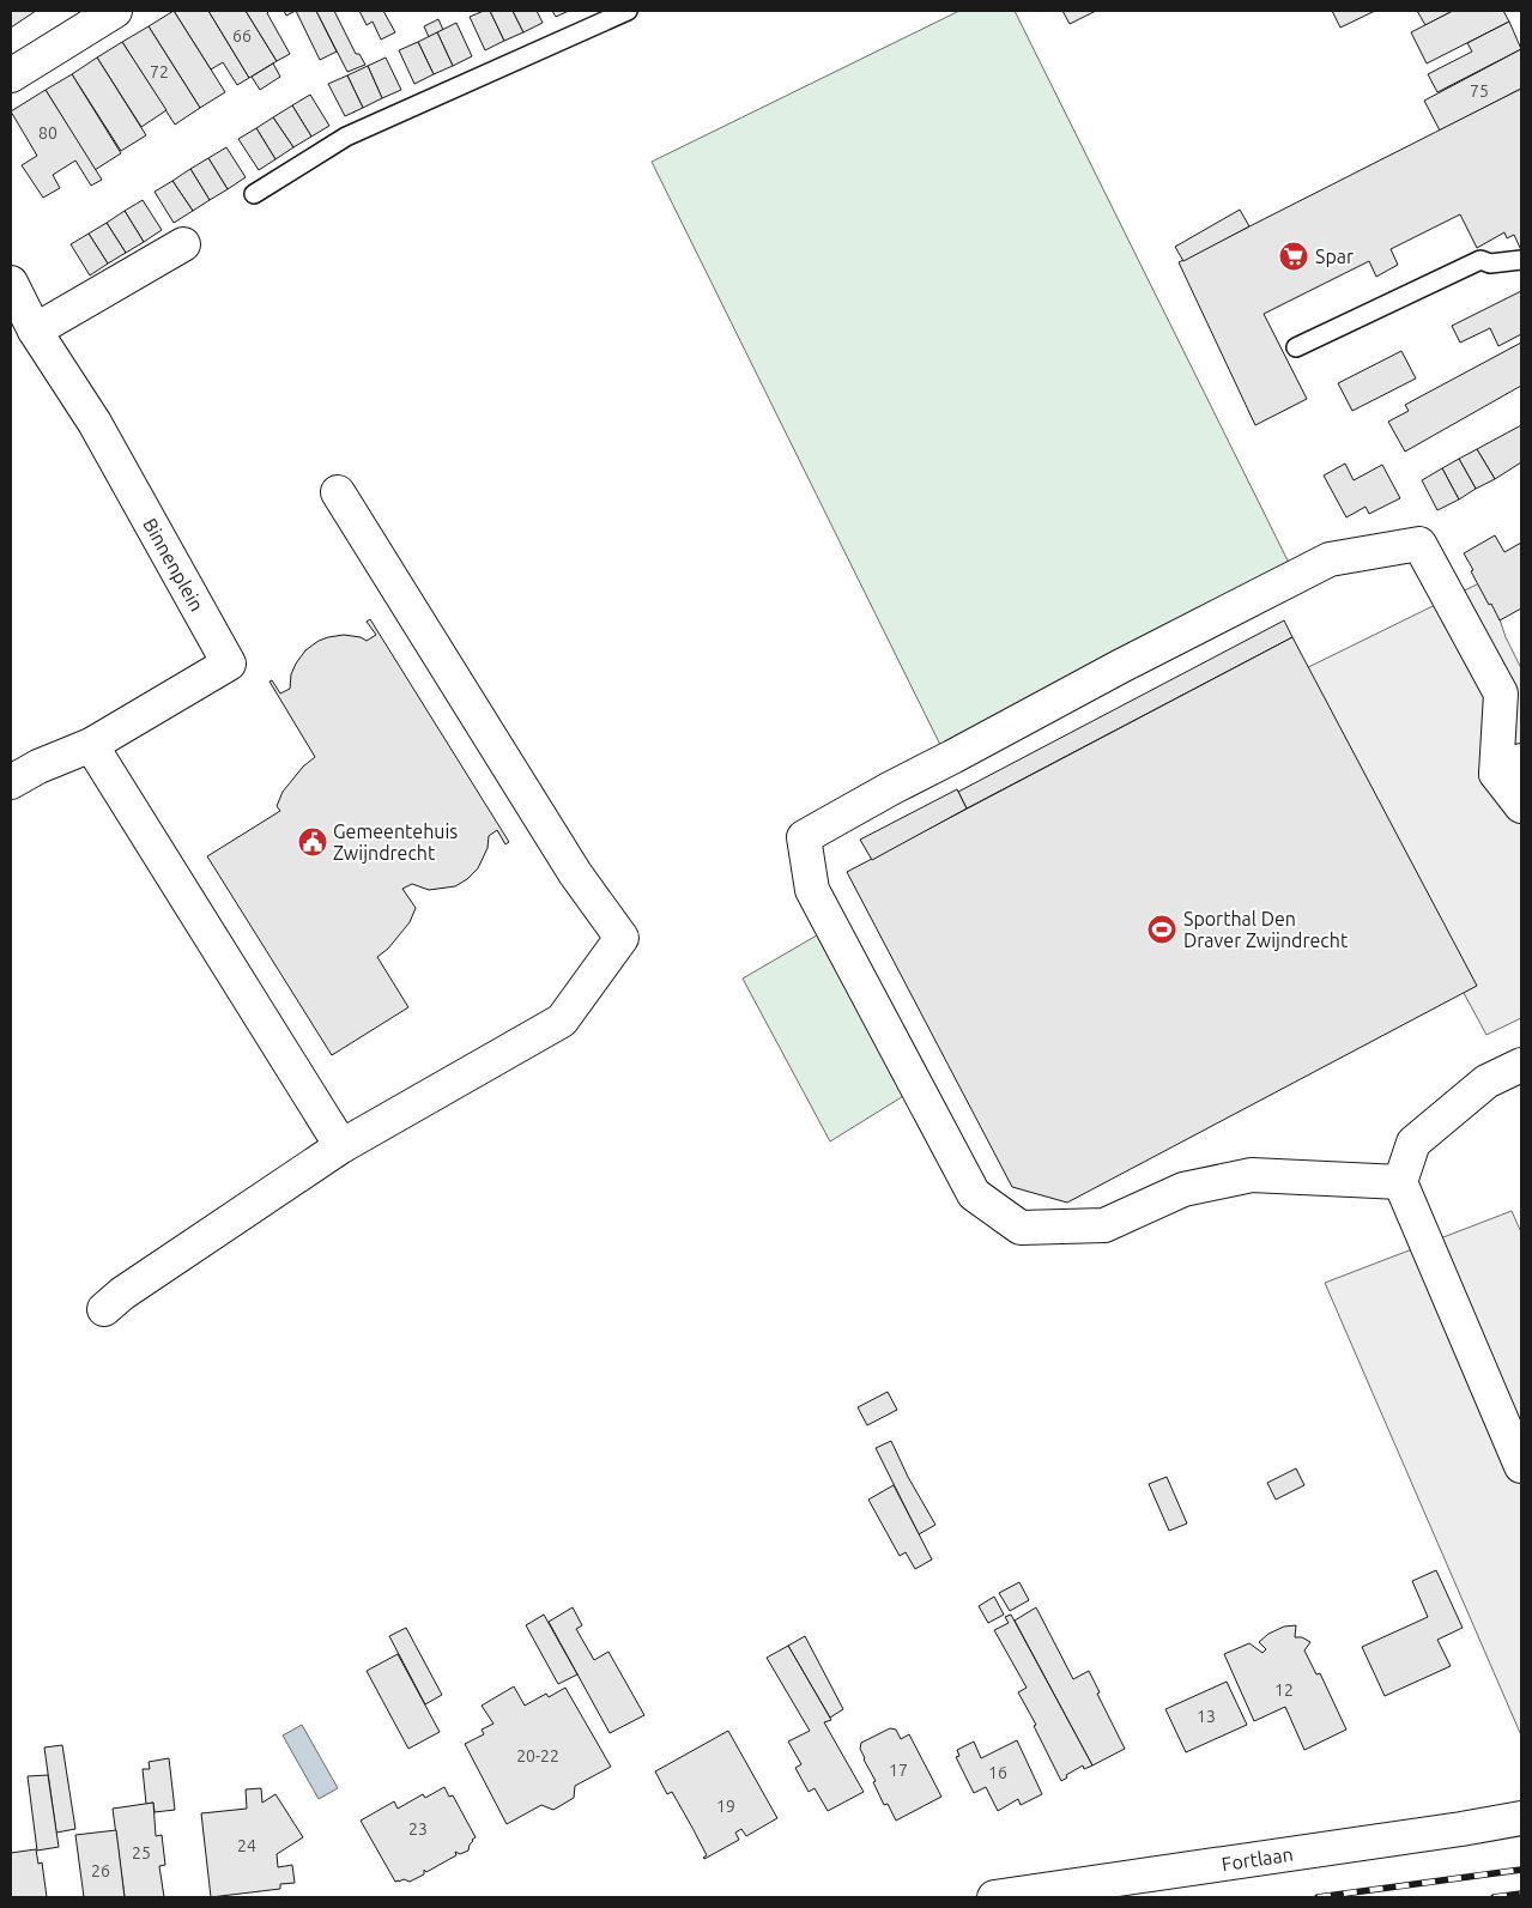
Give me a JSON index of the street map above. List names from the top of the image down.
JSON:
{
  "streets": {
    "street": ["Binnenplein", "Fortlaan"]
  },
  "places": {
    "supermarket": ["Spar"],
    "public building": ["Gemeentehuis Zwijndrecht"],
    "sports": ["Sporthal Den Draver Zwijndrecht"]
  },
  "house_numbers": [
    "66",
    "72",
    "75",
    "80",
    "12",
    "13",
    "20-22",
    "17",
    "16",
    "19",
    "23",
    "24",
    "25",
    "26"
  ]
}
